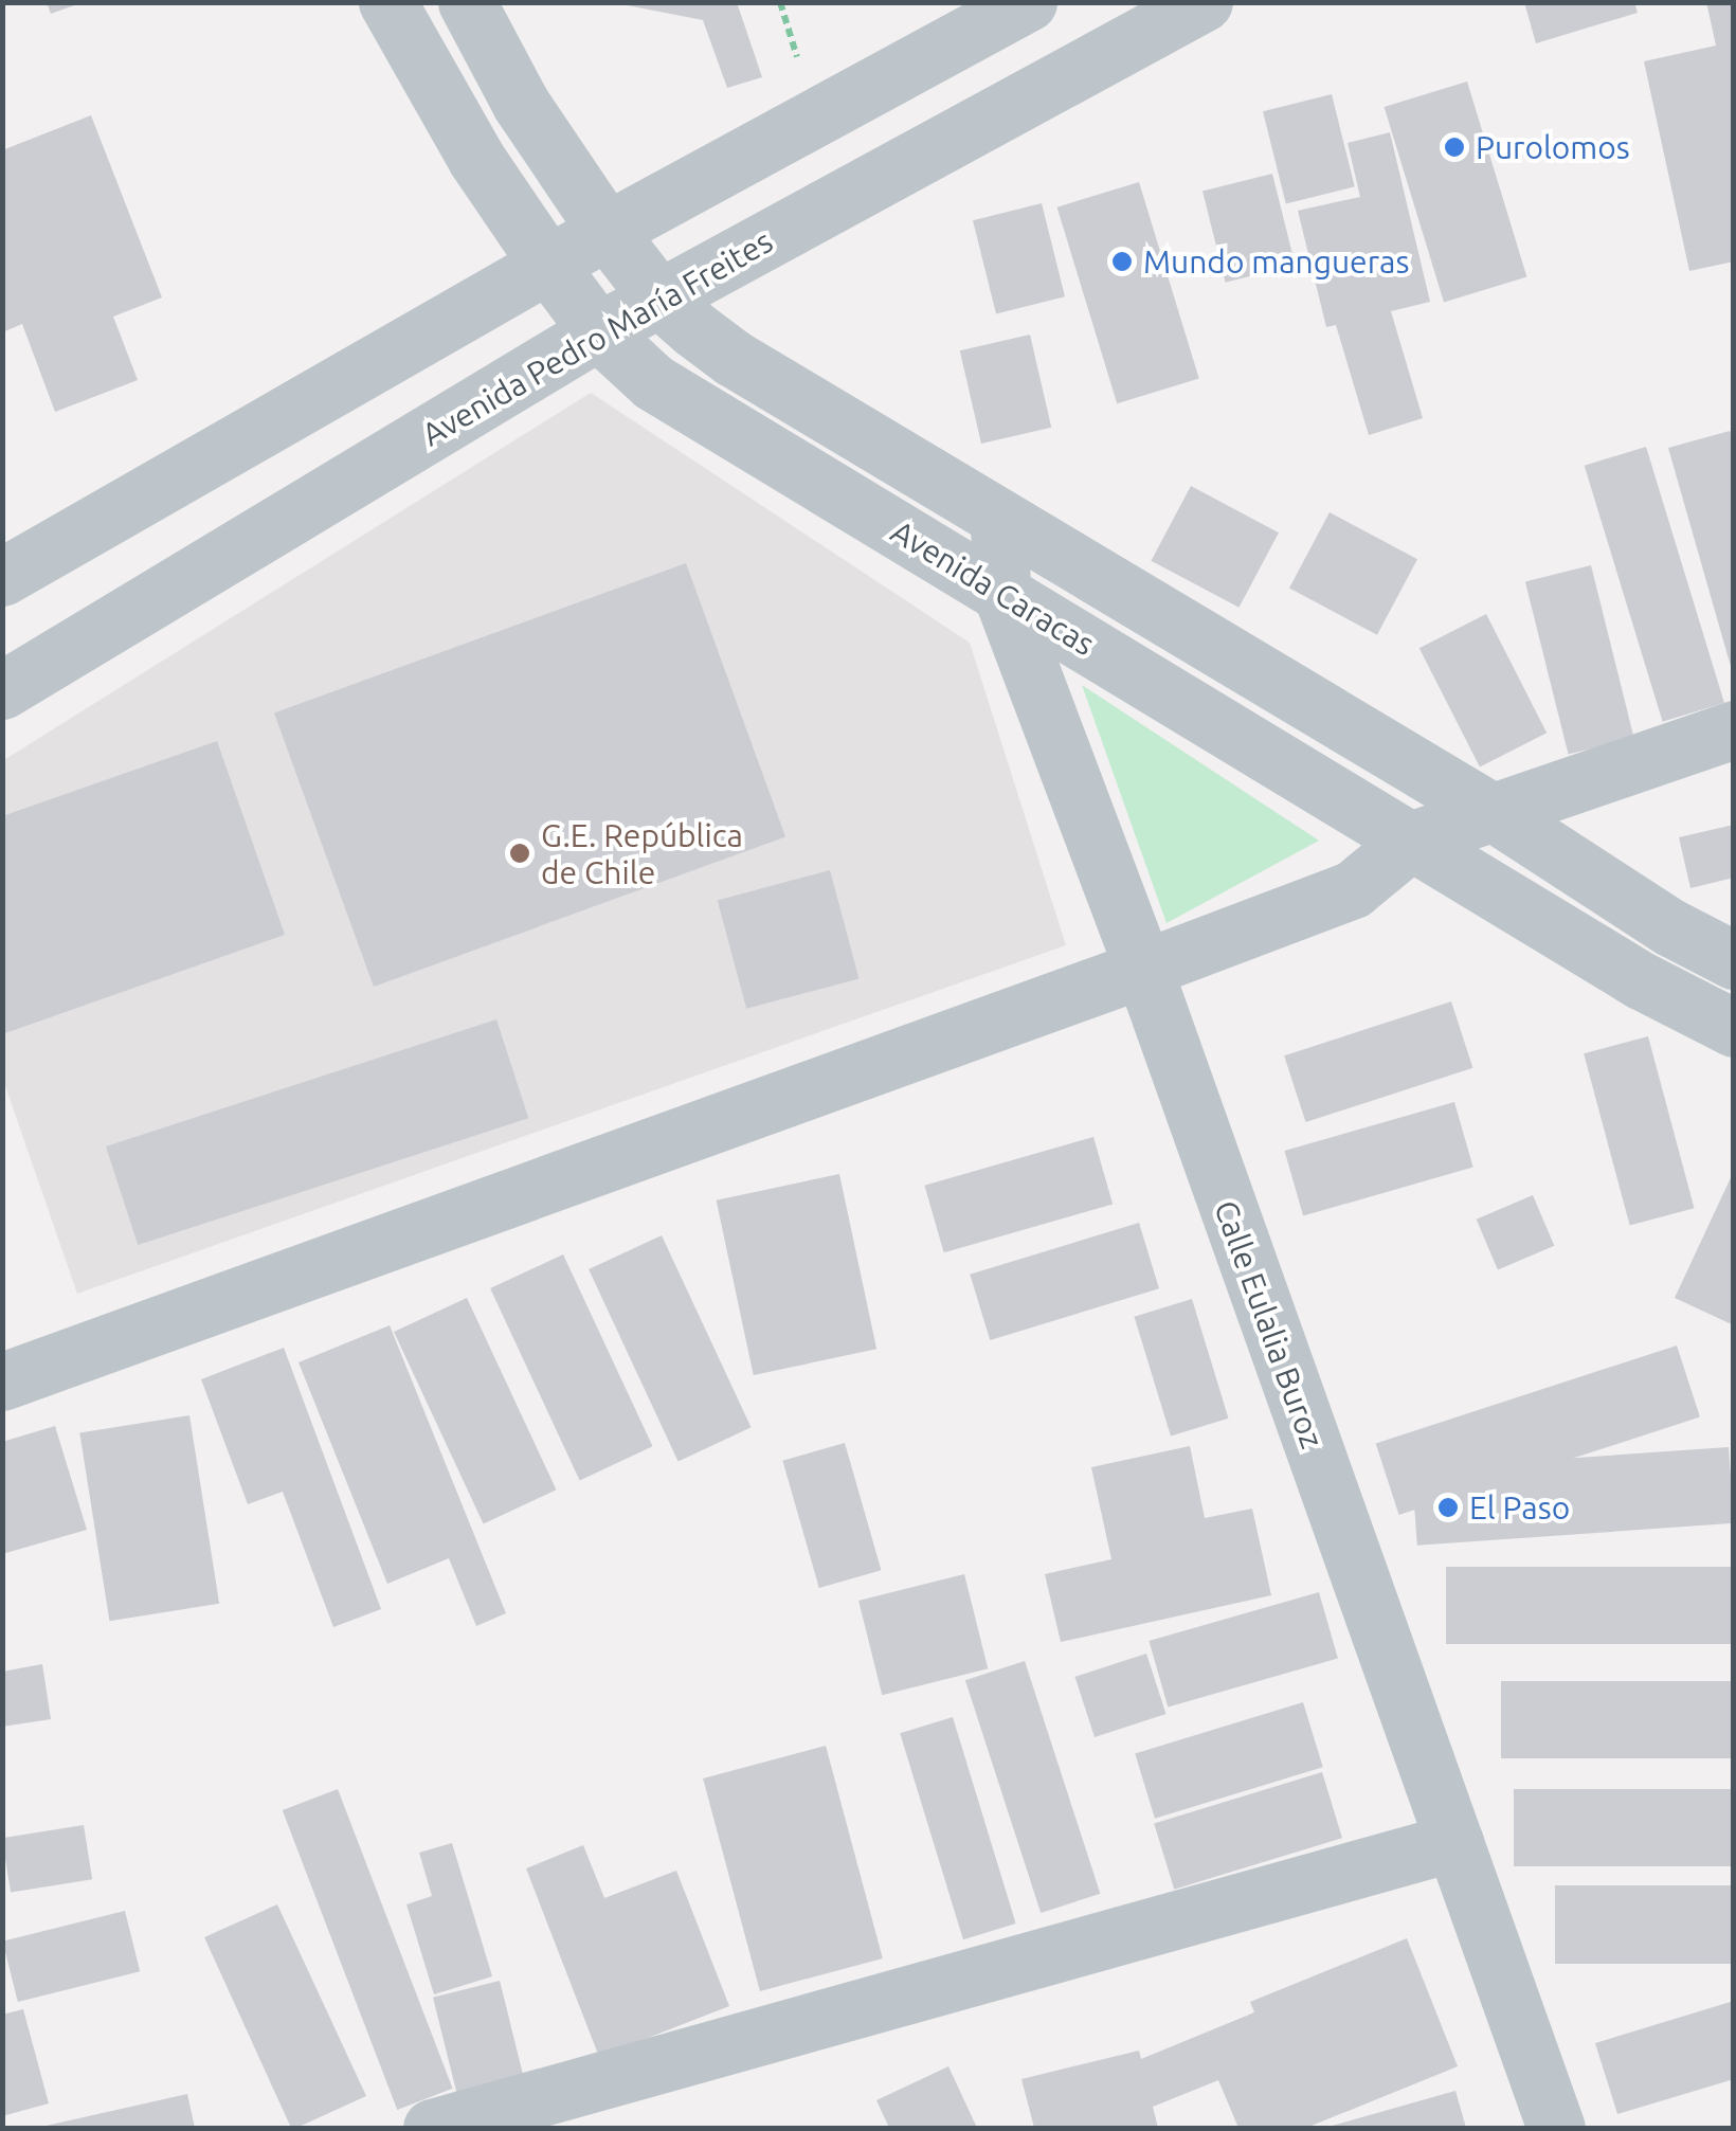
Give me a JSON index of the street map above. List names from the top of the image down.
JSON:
{
  "streets": {
    "street": ["Avenida Pedro María Freites", "Avenida Caracas", "Calle Eulalia Buroz"]
  },
  "crossings": [
    ["Avenida Pedro María Freites", "Avenida Caracas"],
    ["Avenida Caracas", "Calle Eulalia Buroz"]
  ],
  "places": [
    "Purolomos",
    "Mundo mangueras",
    "G.E. República de Chile",
    "El Paso"
  ]
}
